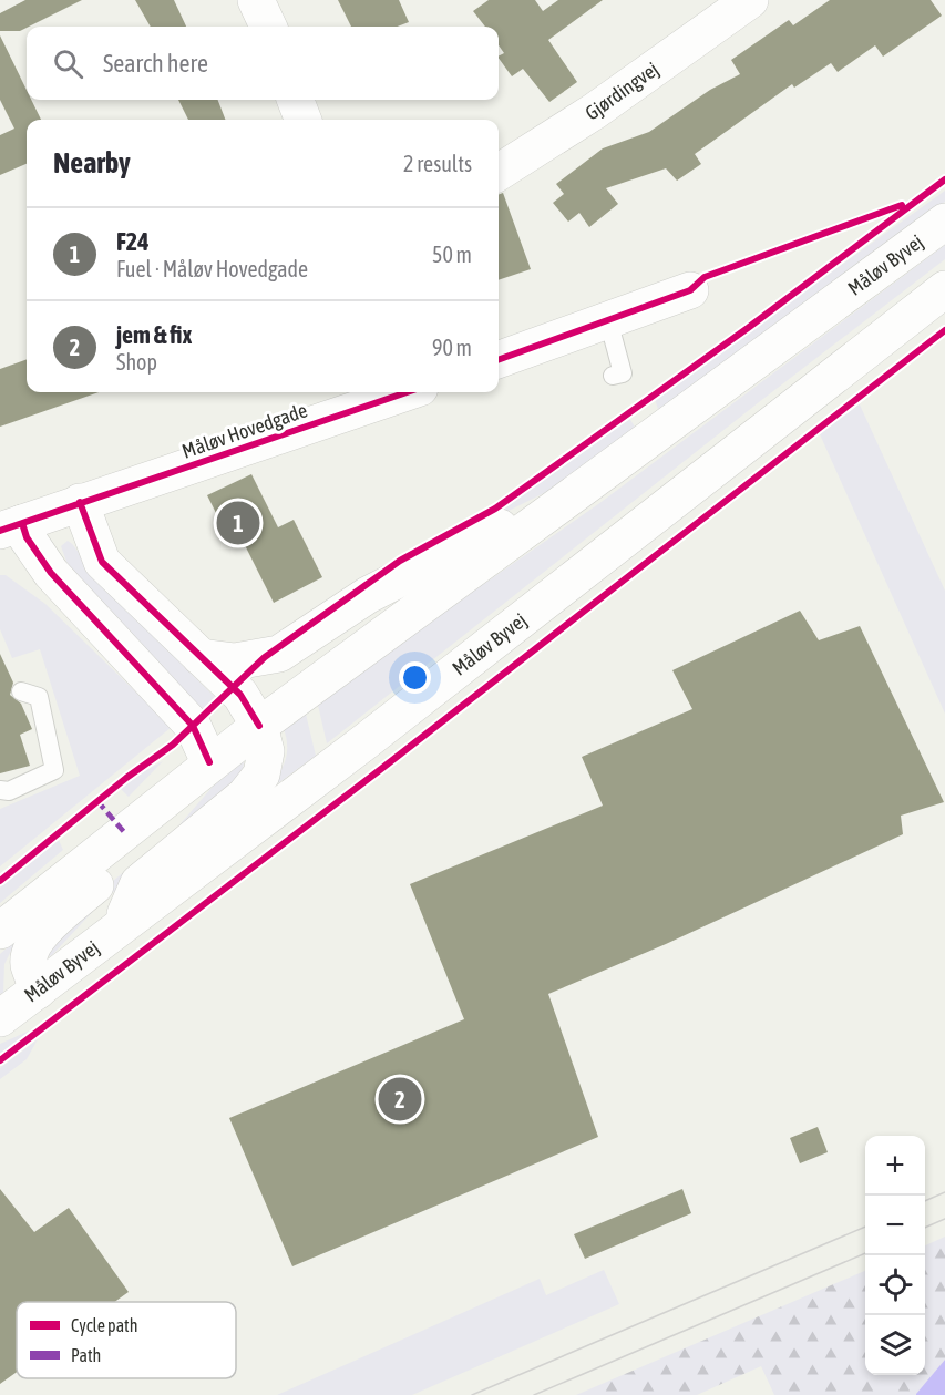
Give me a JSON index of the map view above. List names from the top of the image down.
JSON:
{
  "streets": {
    "main road": ["Gjørdingvej", "Måløv Byvej", "Måløv Hovedgade"]
  },
  "crossings": [
    ["Måløv Byvej", "Måløv Hovedgade"]
  ],
  "legend": ["Cycle path", "Path"],
  "page": {
    "search": "Search here",
    "heading": ["Nearby", "2 results"],
    "list": [
      {
        "mark": "1",
        "name": "F24",
        "note": "Fuel · Måløv Hovedgade",
        "value": "50 m"
      },
      {
        "mark": "2",
        "name": "jem & fix",
        "note": "Shop",
        "value": "90 m"
      }
    ],
    "pins": ["1", "2"],
    "map_buttons": ["+", "−"]
  }
}
